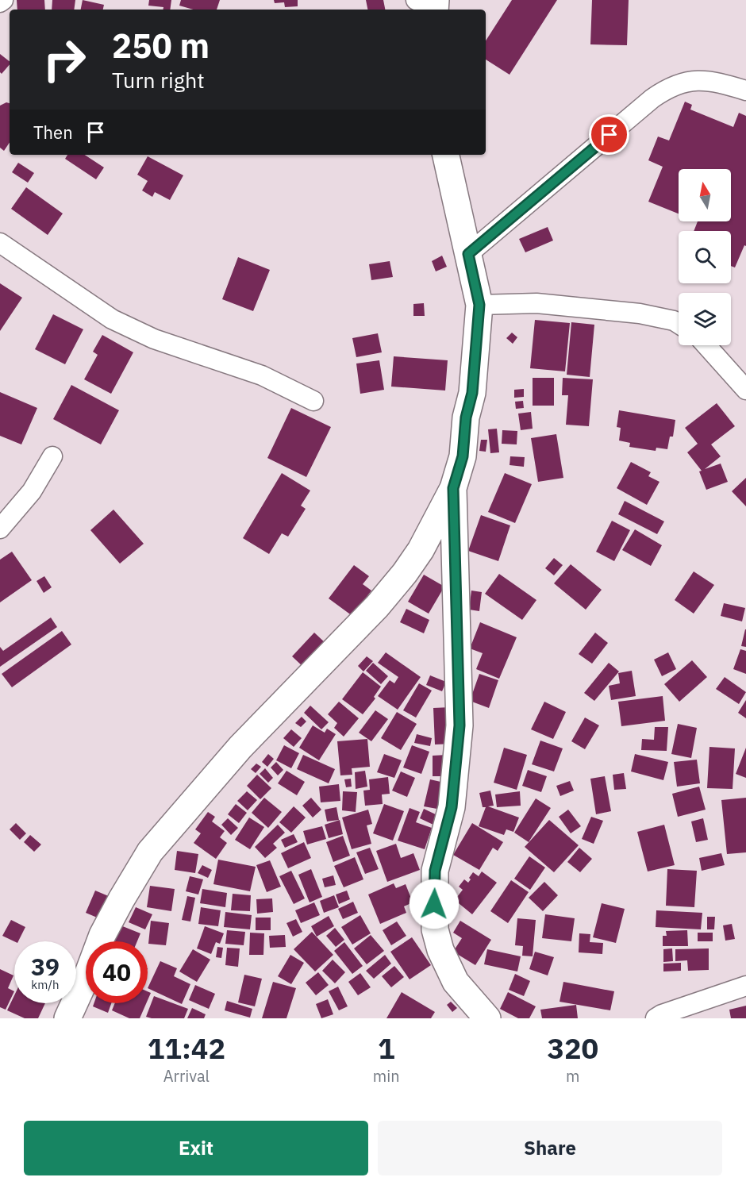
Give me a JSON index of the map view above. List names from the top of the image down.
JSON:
{
  "north": "top",
  "page": {
    "turn": ["250 m", "Turn right"],
    "then": "Then",
    "speed": "39 km/h",
    "limit": "40",
    "eta": [
      "11:42",
      "Arrival",
      "1",
      "min",
      "320",
      "m"
    ],
    "buttons": ["Exit", "Share"]
  }
}
